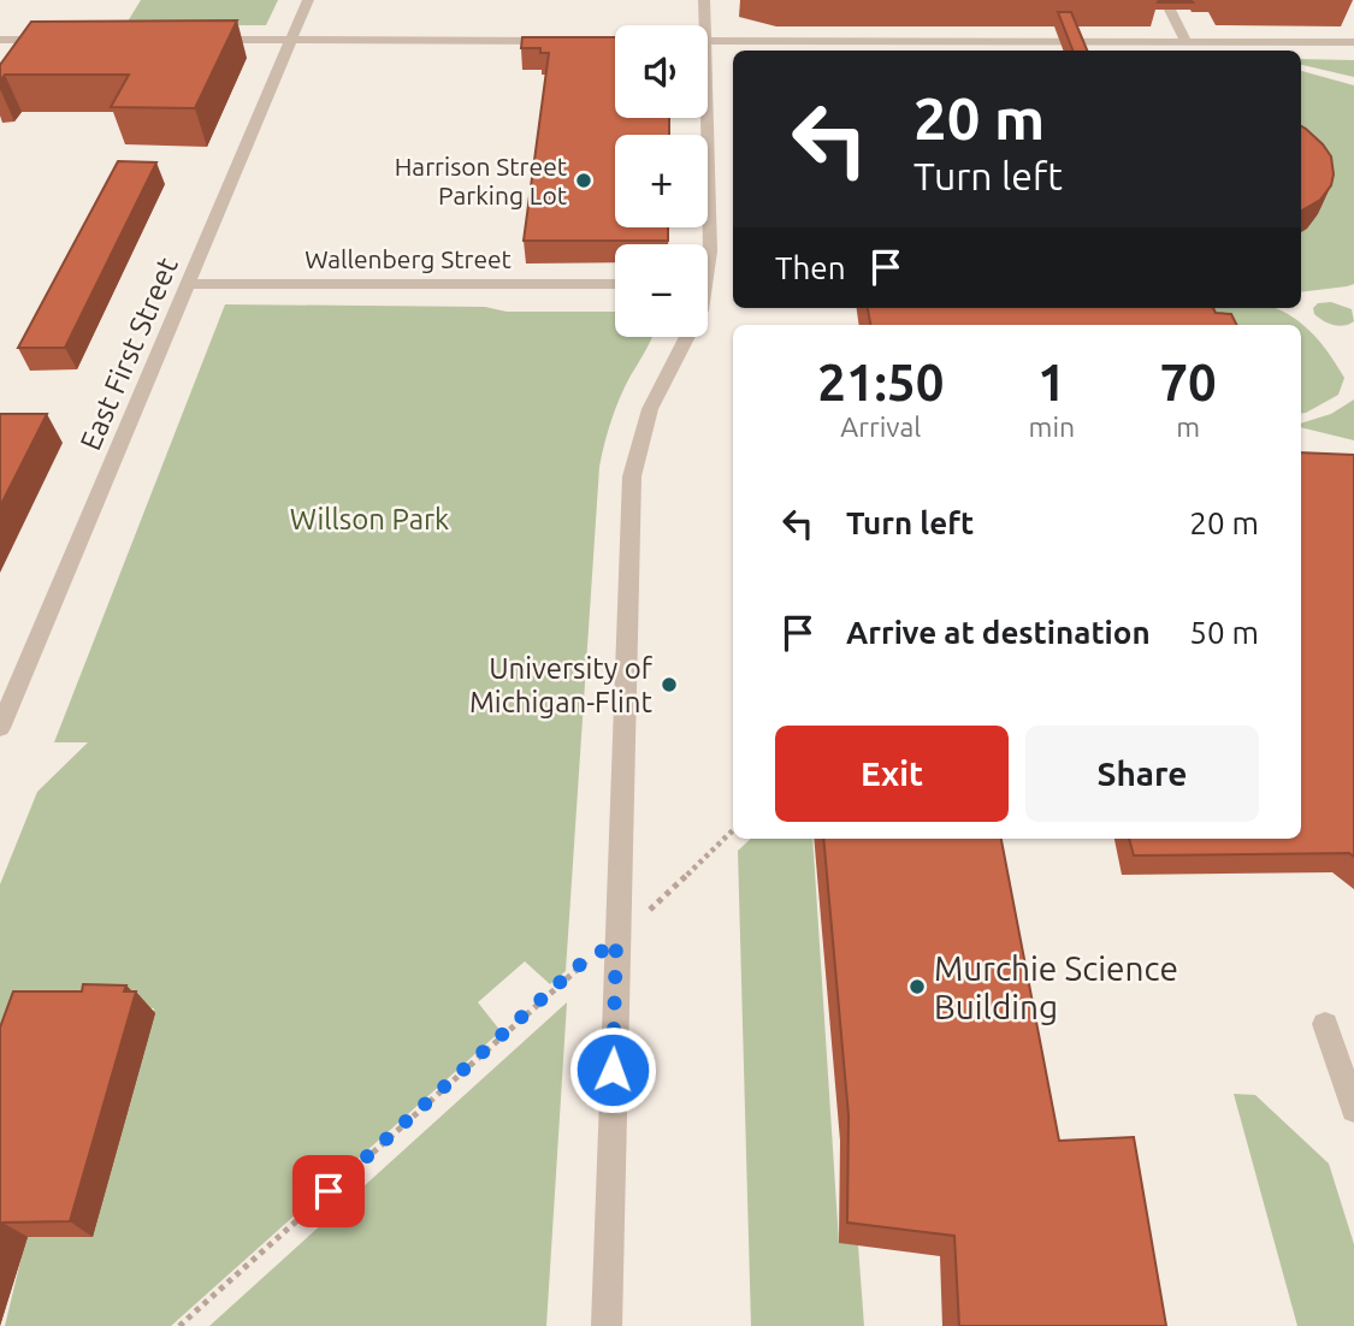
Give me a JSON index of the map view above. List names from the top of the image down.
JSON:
{
  "streets": {
    "street": ["Wallenberg Street", "East First Street"]
  },
  "crossings": [
    ["Wallenberg Street", "East First Street"]
  ],
  "parks": ["Willson Park"],
  "places": ["Harrison Street Parking Lot", "University of Michigan-Flint", "Murchie Science Building"],
  "page": {
    "map_buttons": ["+", "−"],
    "turn": ["20 m", "Turn left"],
    "then": "Then",
    "eta": [
      "21:50",
      "Arrival",
      "1",
      "min",
      "70",
      "m"
    ],
    "list": [
      {
        "name": "Turn left",
        "value": "20 m"
      },
      {
        "name": "Arrive at destination",
        "value": "50 m"
      }
    ],
    "buttons": ["Exit", "Share"]
  }
}
